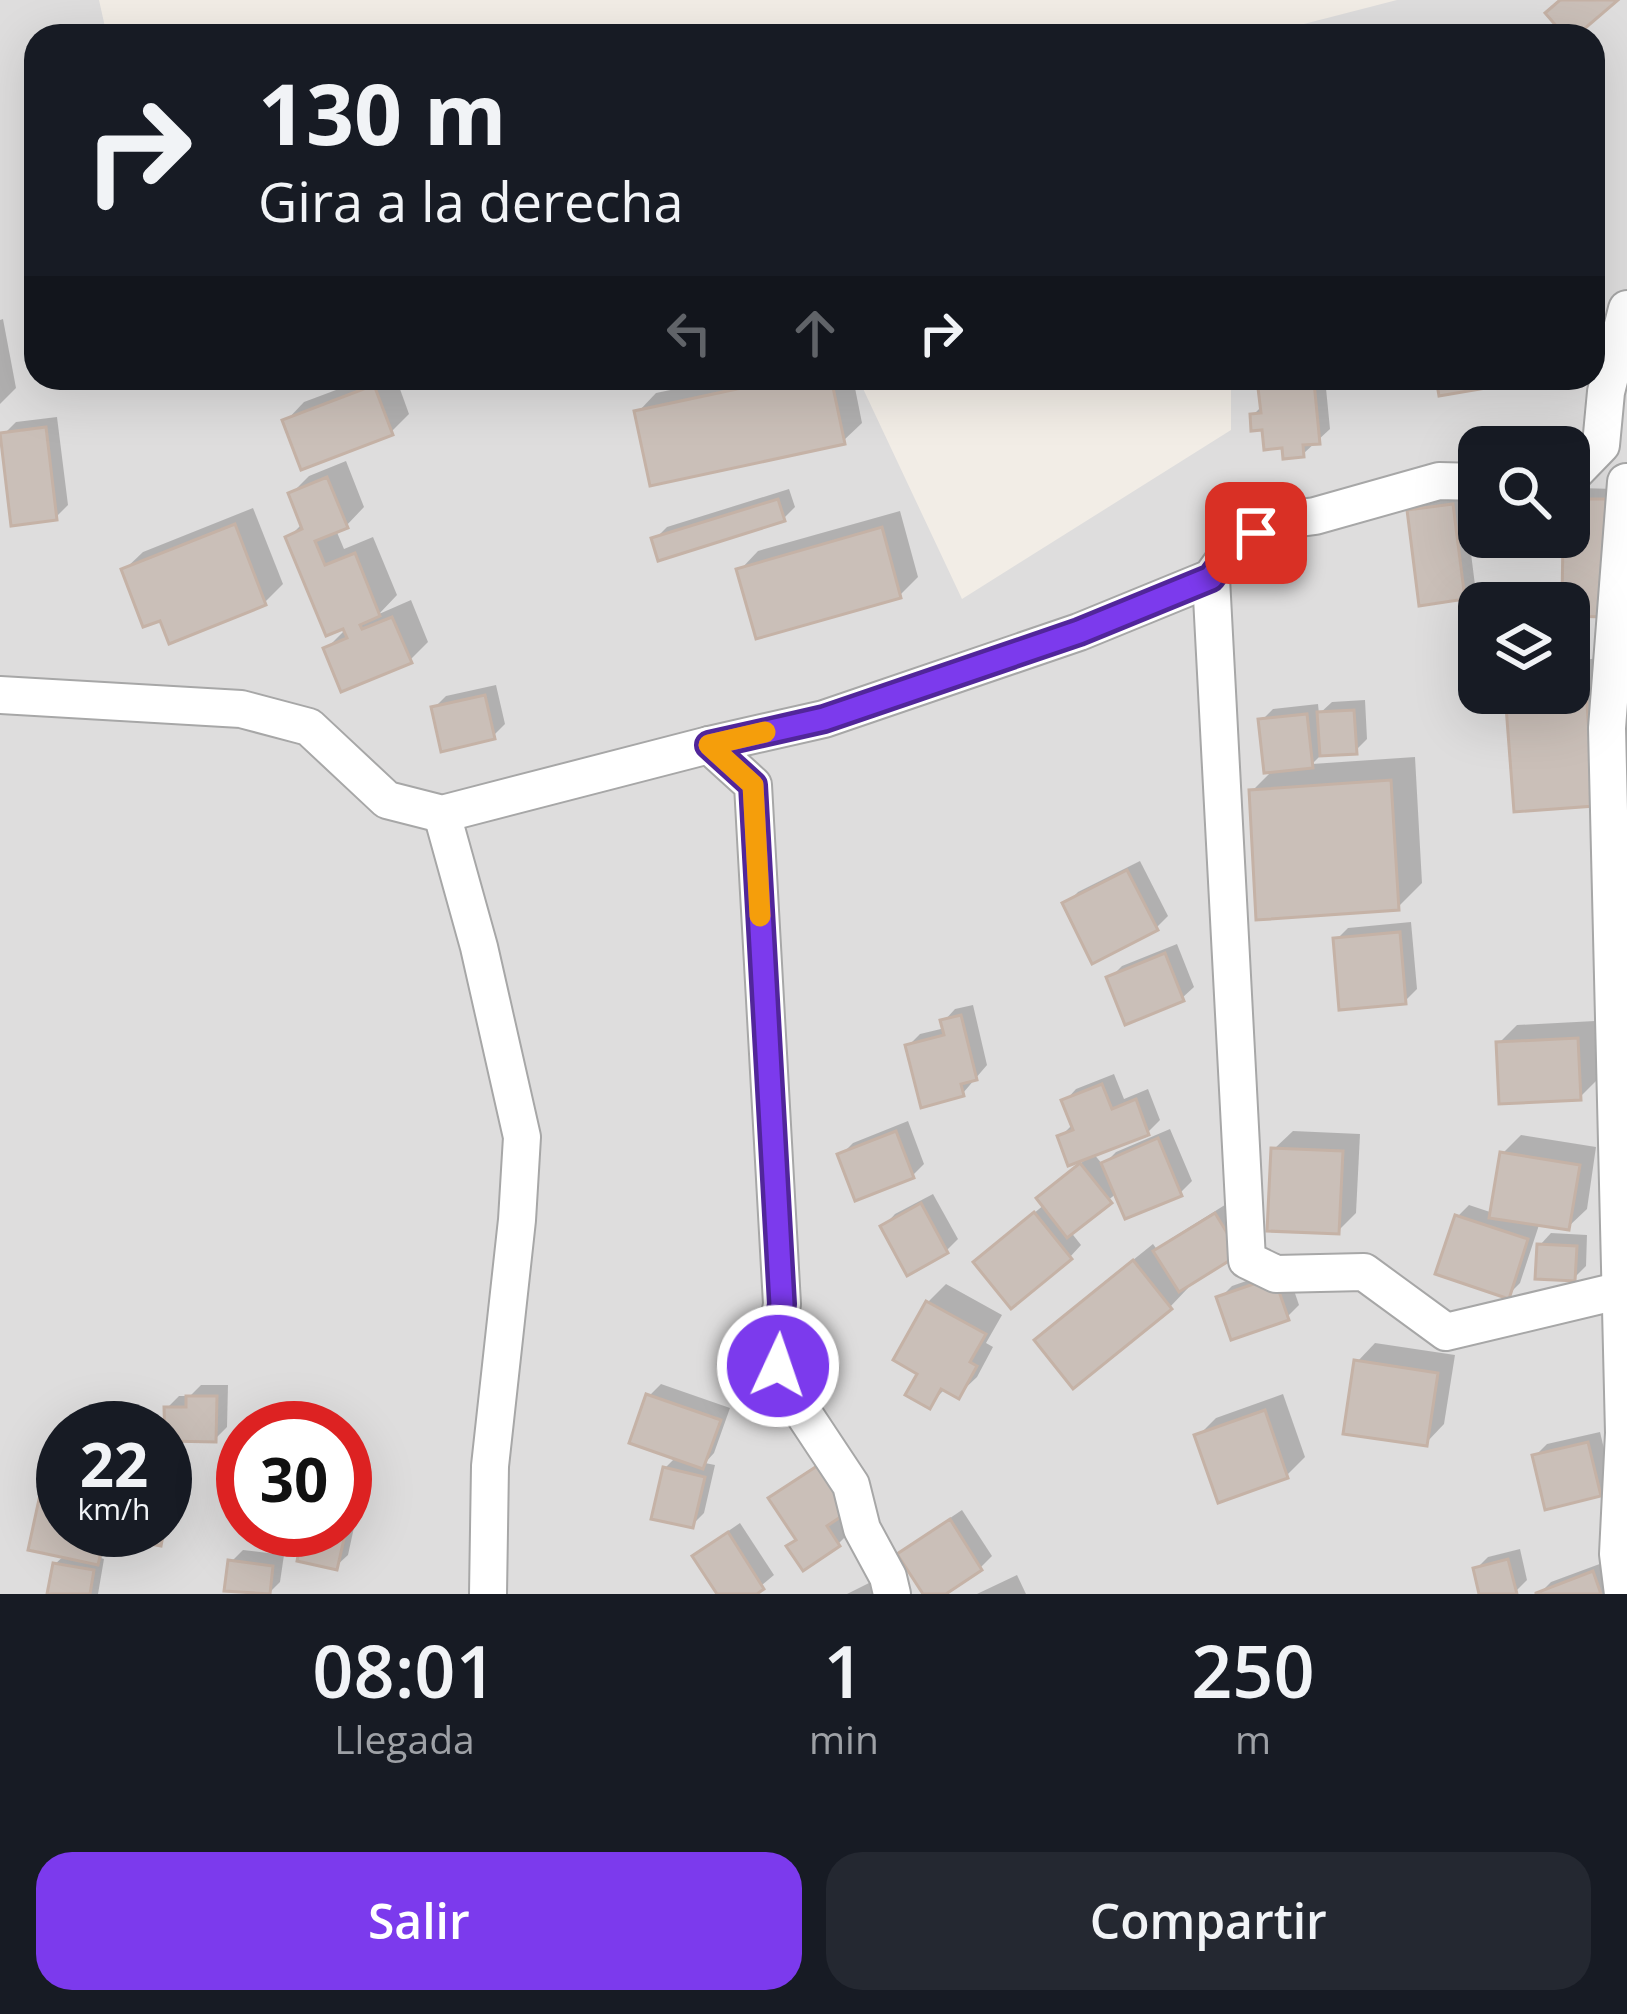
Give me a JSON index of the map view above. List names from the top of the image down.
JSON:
{
  "page": {
    "turn": ["130 m", "Gira a la derecha"],
    "speed": "22 km/h",
    "limit": "30",
    "eta": [
      "08:01",
      "Llegada",
      "1",
      "min",
      "250",
      "m"
    ],
    "buttons": ["Salir", "Compartir"]
  }
}
